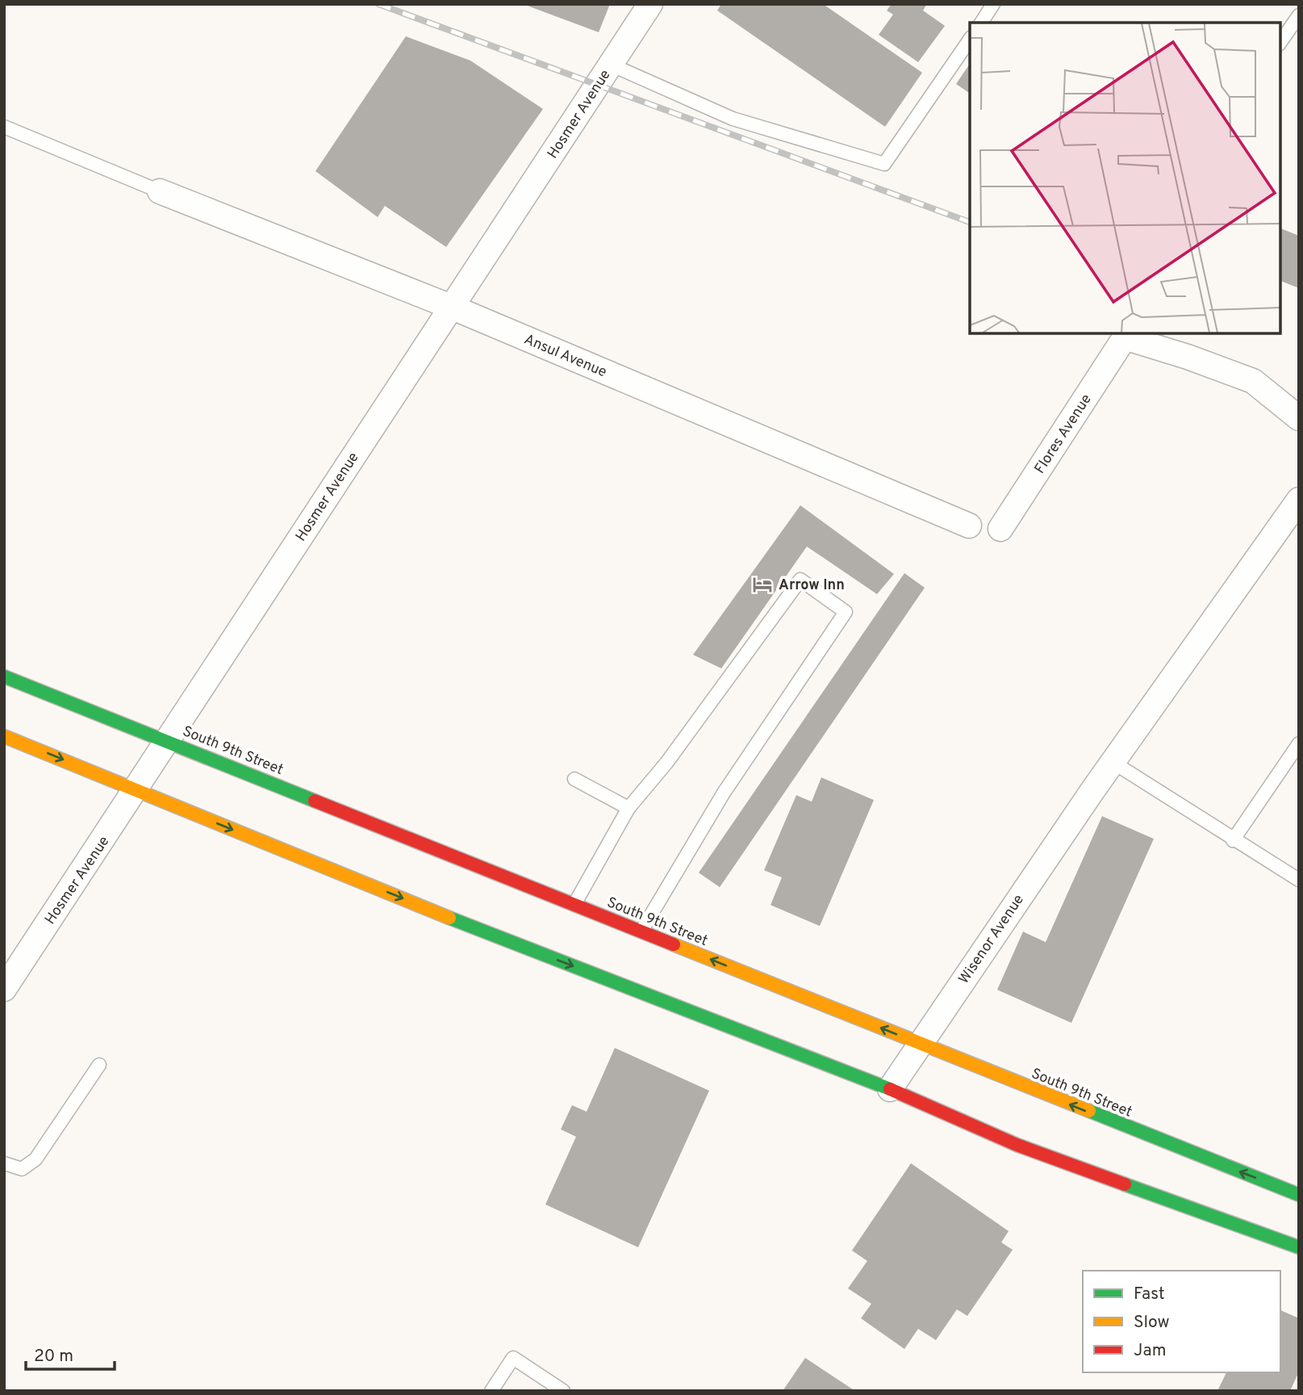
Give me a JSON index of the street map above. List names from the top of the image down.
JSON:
{
  "streets": {
    "main road": ["South 9th Street"],
    "street": [
      "Hosmer Avenue",
      "Ansul Avenue",
      "Flores Avenue",
      "Wisenor Avenue"
    ]
  },
  "crossings": [
    ["Hosmer Avenue", "Ansul Avenue"],
    ["Hosmer Avenue", "South 9th Street"],
    ["South 9th Street", "Wisenor Avenue"]
  ],
  "places": {
    "hotel": ["Arrow Inn"]
  },
  "legend": ["Fast", "Slow", "Jam"],
  "scale_bar": "20 m"
}
